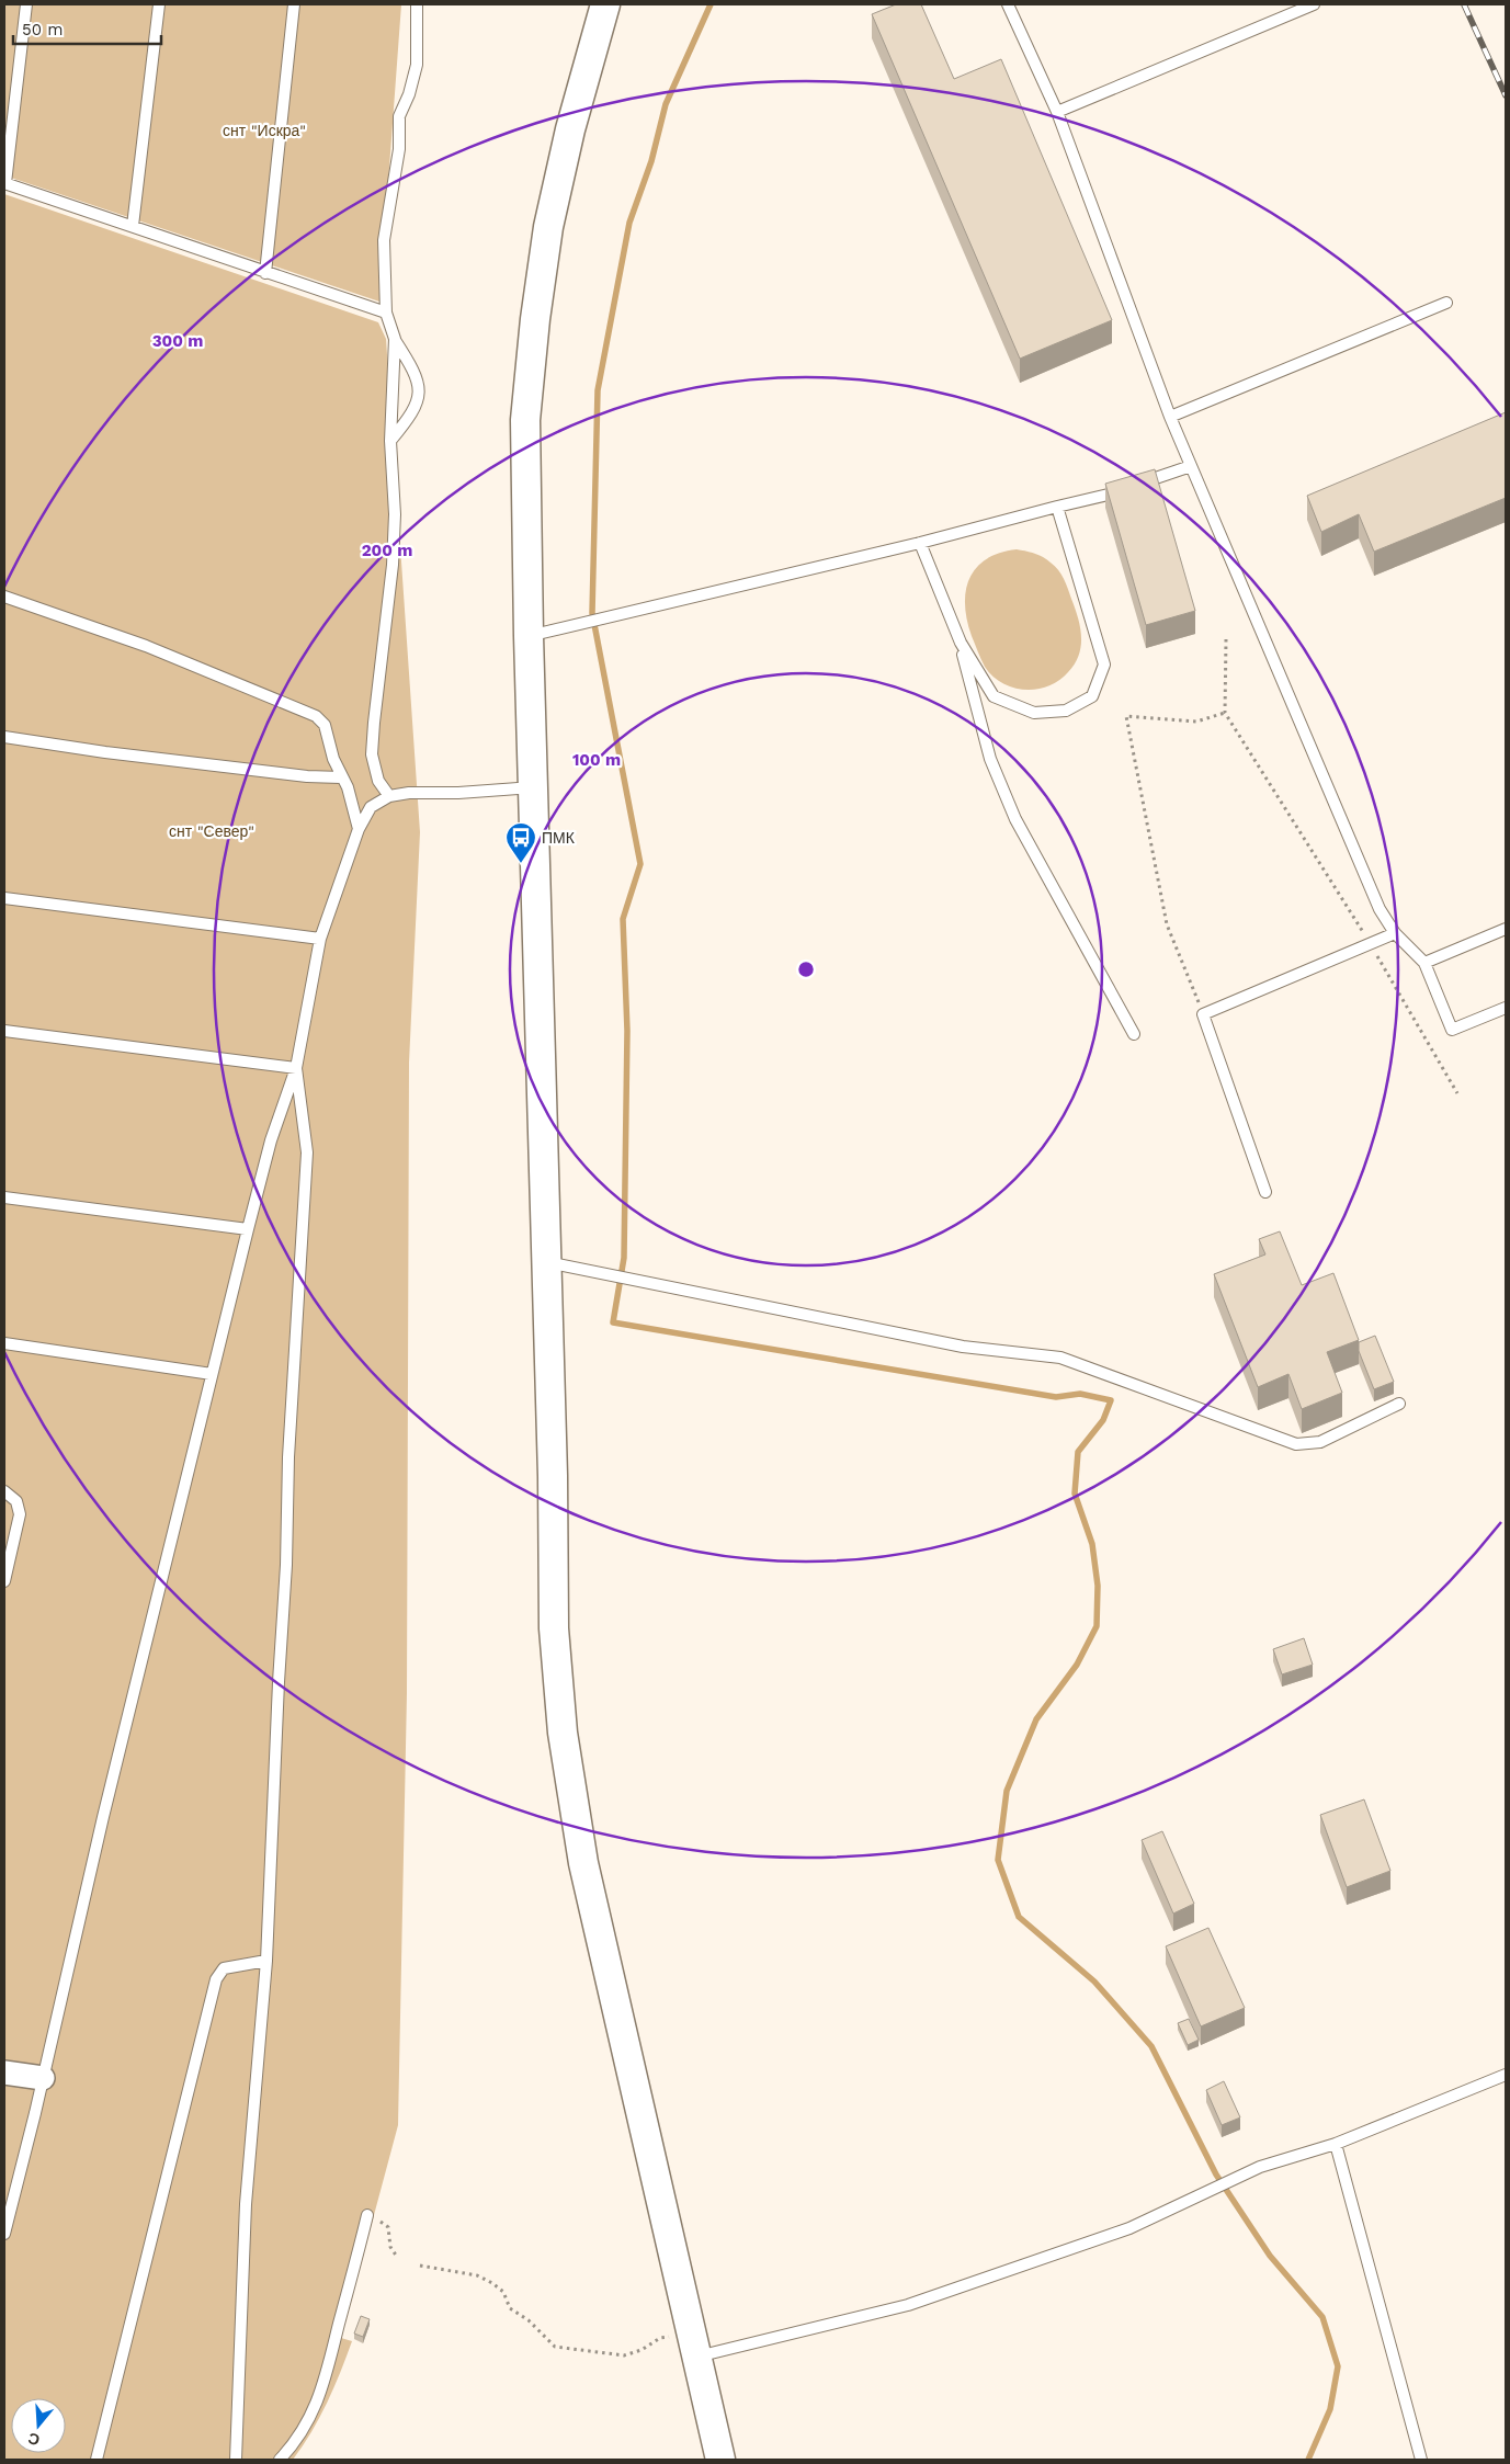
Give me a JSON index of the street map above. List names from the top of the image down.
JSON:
{
  "parks": ["снт \"Искра\"", "снт \"Север\""],
  "places": {
    "bus stop": ["ПМК"]
  },
  "scale_bar": "50 m",
  "north": "bottom",
  "rings": ["300 m", "200 m", "100 m"]
}
